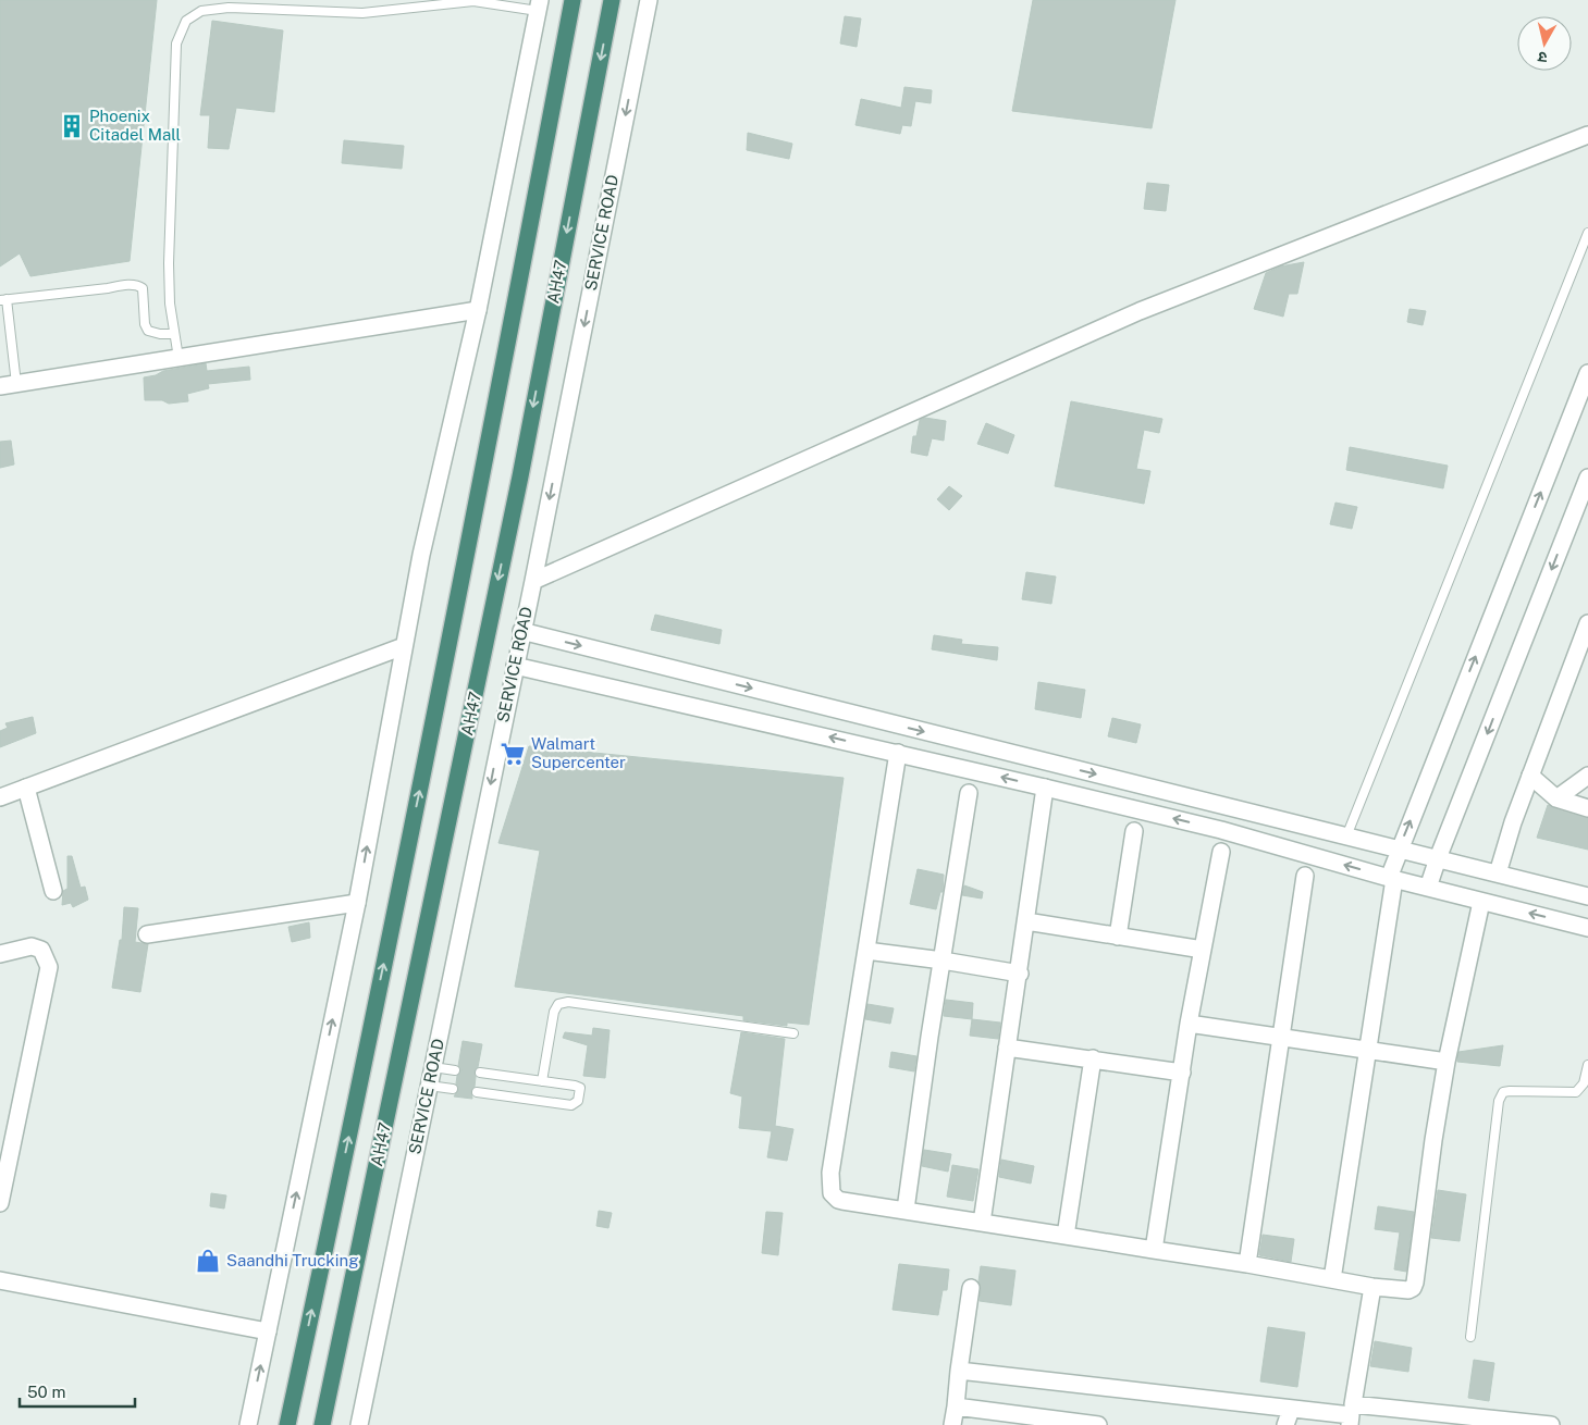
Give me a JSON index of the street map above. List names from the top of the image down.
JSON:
{
  "streets": {
    "highway": ["AH47"],
    "street": ["SERVICE ROAD"]
  },
  "places": {
    "building": ["Phoenix Citadel Mall"],
    "supermarket": ["Walmart Supercenter"],
    "shop": ["Saandhi Trucking"]
  },
  "scale_bar": "50 m",
  "north": "bottom"
}
